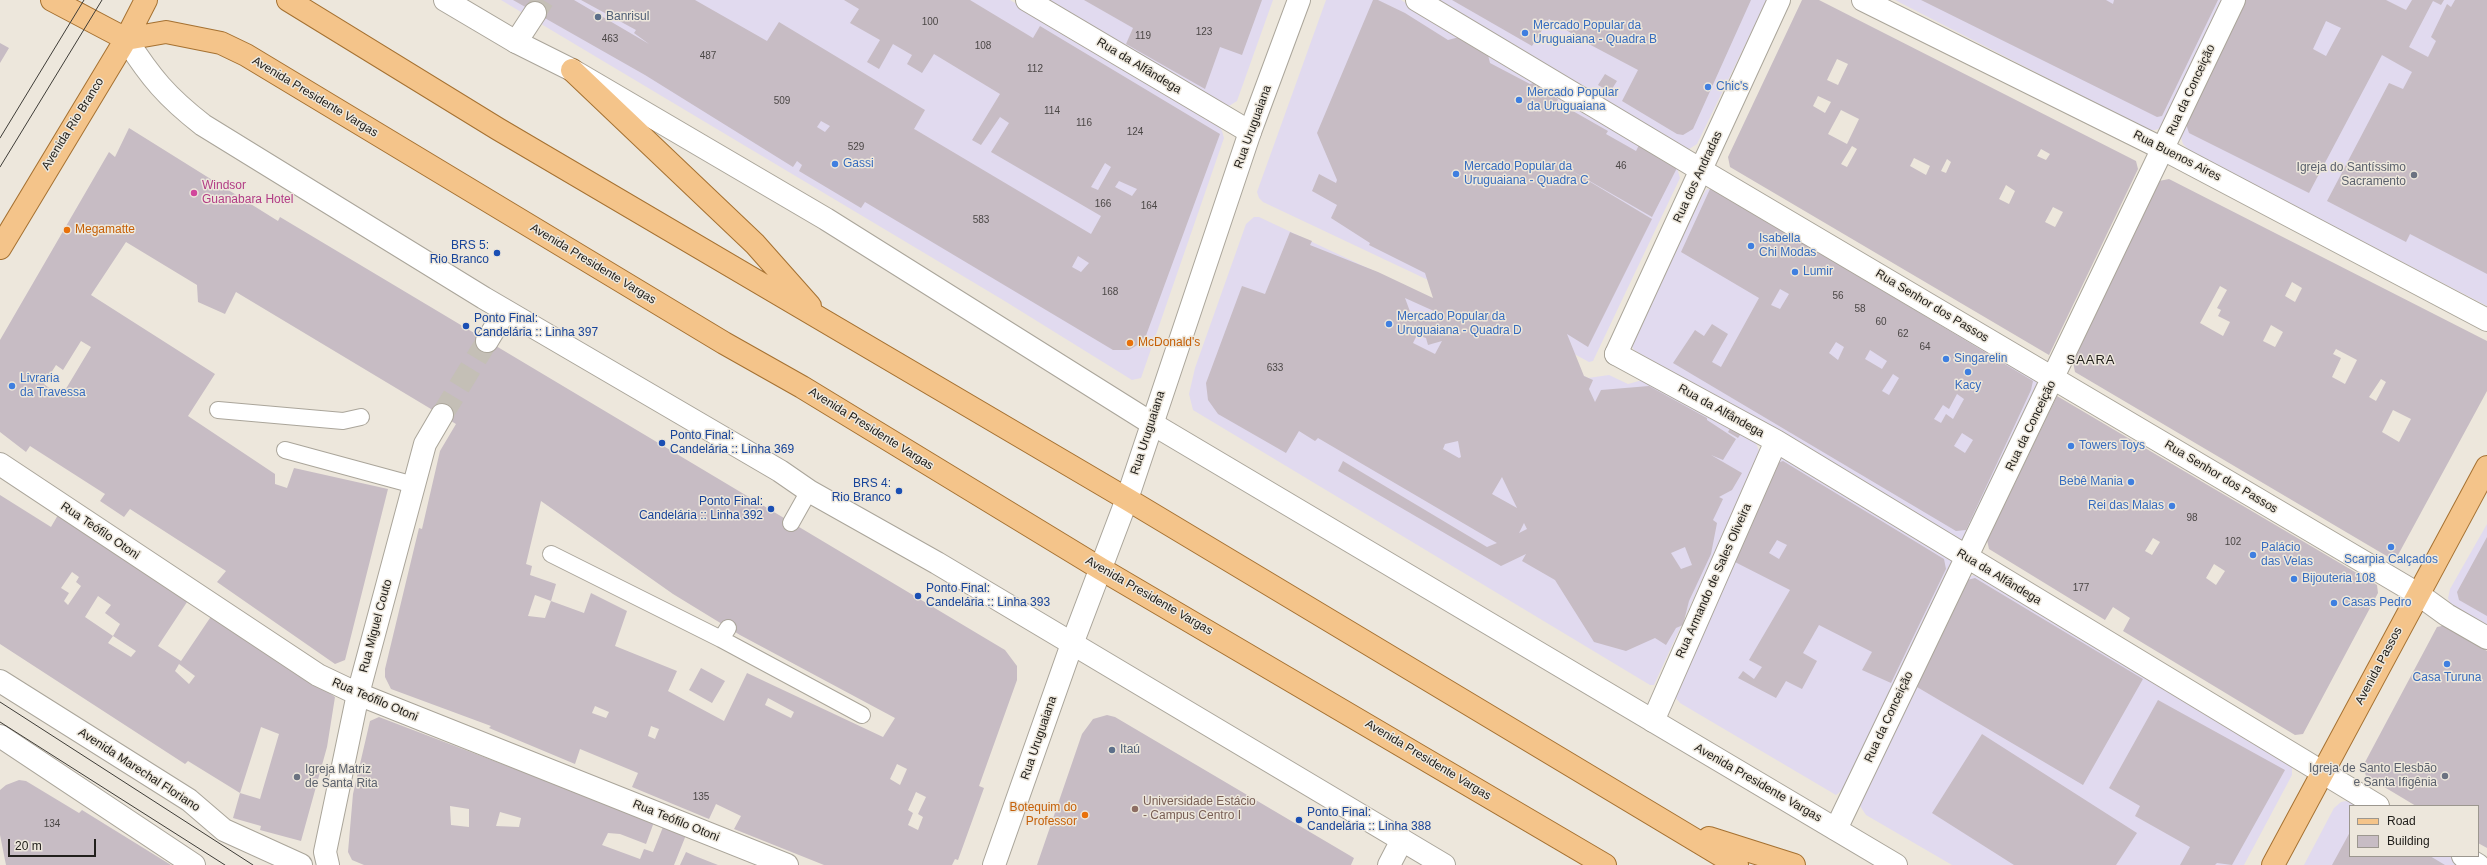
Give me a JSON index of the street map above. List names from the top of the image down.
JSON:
{
  "streets": {
    "main road": ["Avenida Presidente Vargas", "Avenida Rio Branco", "Avenida Passos"],
    "street": [
      "Rua da Alfândega",
      "Rua da Conceição",
      "Rua Uruguaiana",
      "Rua Buenos Aires",
      "Rua dos Andradas",
      "Rua Senhor dos Passos",
      "Rua Teófilo Otoni",
      "Rua Armando de Sales Oliveira",
      "Rua Miguel Couto",
      "Avenida Marechal Floriano"
    ]
  },
  "crossings": [
    ["Rua da Alfândega", "Rua da Conceição"],
    ["Rua da Alfândega", "Rua Uruguaiana"],
    ["Rua da Alfândega", "Rua dos Andradas"],
    ["Rua da Alfândega", "Rua Armando de Sales Oliveira"],
    ["Rua da Alfândega", "Avenida Passos"],
    ["Rua da Conceição", "Avenida Presidente Vargas"],
    ["Rua da Conceição", "Rua Buenos Aires"],
    ["Rua da Conceição", "Rua Senhor dos Passos"],
    ["Avenida Presidente Vargas", "Avenida Rio Branco"],
    ["Avenida Presidente Vargas", "Rua Uruguaiana"],
    ["Avenida Presidente Vargas", "Rua Armando de Sales Oliveira"],
    ["Rua dos Andradas", "Rua Senhor dos Passos"],
    ["Rua Senhor dos Passos", "Avenida Passos"],
    ["Rua Teófilo Otoni", "Rua Miguel Couto"]
  ],
  "districts": ["SAARA"],
  "places": [
    "Banrisul",
    "Mercado Popular da Uruguaiana - Quadra B",
    "Chic's",
    "Mercado Popular da Uruguaiana",
    "Gassi",
    "Mercado Popular da Uruguaiana - Quadra C",
    "Igreja do Santíssimo Sacramento",
    "Windsor Guanabara Hotel",
    "Megamatte",
    "Isabella Chi Modas",
    "BRS 5: Rio Branco",
    "Lumir",
    "Mercado Popular da Uruguaiana - Quadra D",
    "Ponto Final: Candelária :: Linha 397",
    "McDonald's",
    "Singarelin",
    "Kacy",
    "Livraria da Travessa",
    "Ponto Final: Candelária :: Linha 369",
    "Towers Toys",
    "Bebê Mania",
    "BRS 4: Rio Branco",
    "Rei das Malas",
    "Ponto Final: Candelária :: Linha 392",
    "Scarpia Calçados",
    "Palácio das Velas",
    "Bijouteria 108",
    "Ponto Final: Candelária :: Linha 393",
    "Casas Pedro",
    "Casa Turuna",
    "Itaú",
    "Igreja de Santo Elesbão e Santa Ifigênia",
    "Igreja Matriz de Santa Rita",
    "Universidade Estácio - Campus Centro I",
    "Botequim do Professor",
    "Ponto Final: Candelária :: Linha 388"
  ],
  "house_numbers": [
    "100",
    "123",
    "119",
    "463",
    "108",
    "487",
    "112",
    "509",
    "114",
    "116",
    "124",
    "529",
    "46",
    "166",
    "164",
    "583",
    "168",
    "56",
    "58",
    "60",
    "62",
    "64",
    "633",
    "98",
    "102",
    "177",
    "135",
    "134"
  ],
  "legend": ["Road", "Building"],
  "scale_bar": "20 m"
}
